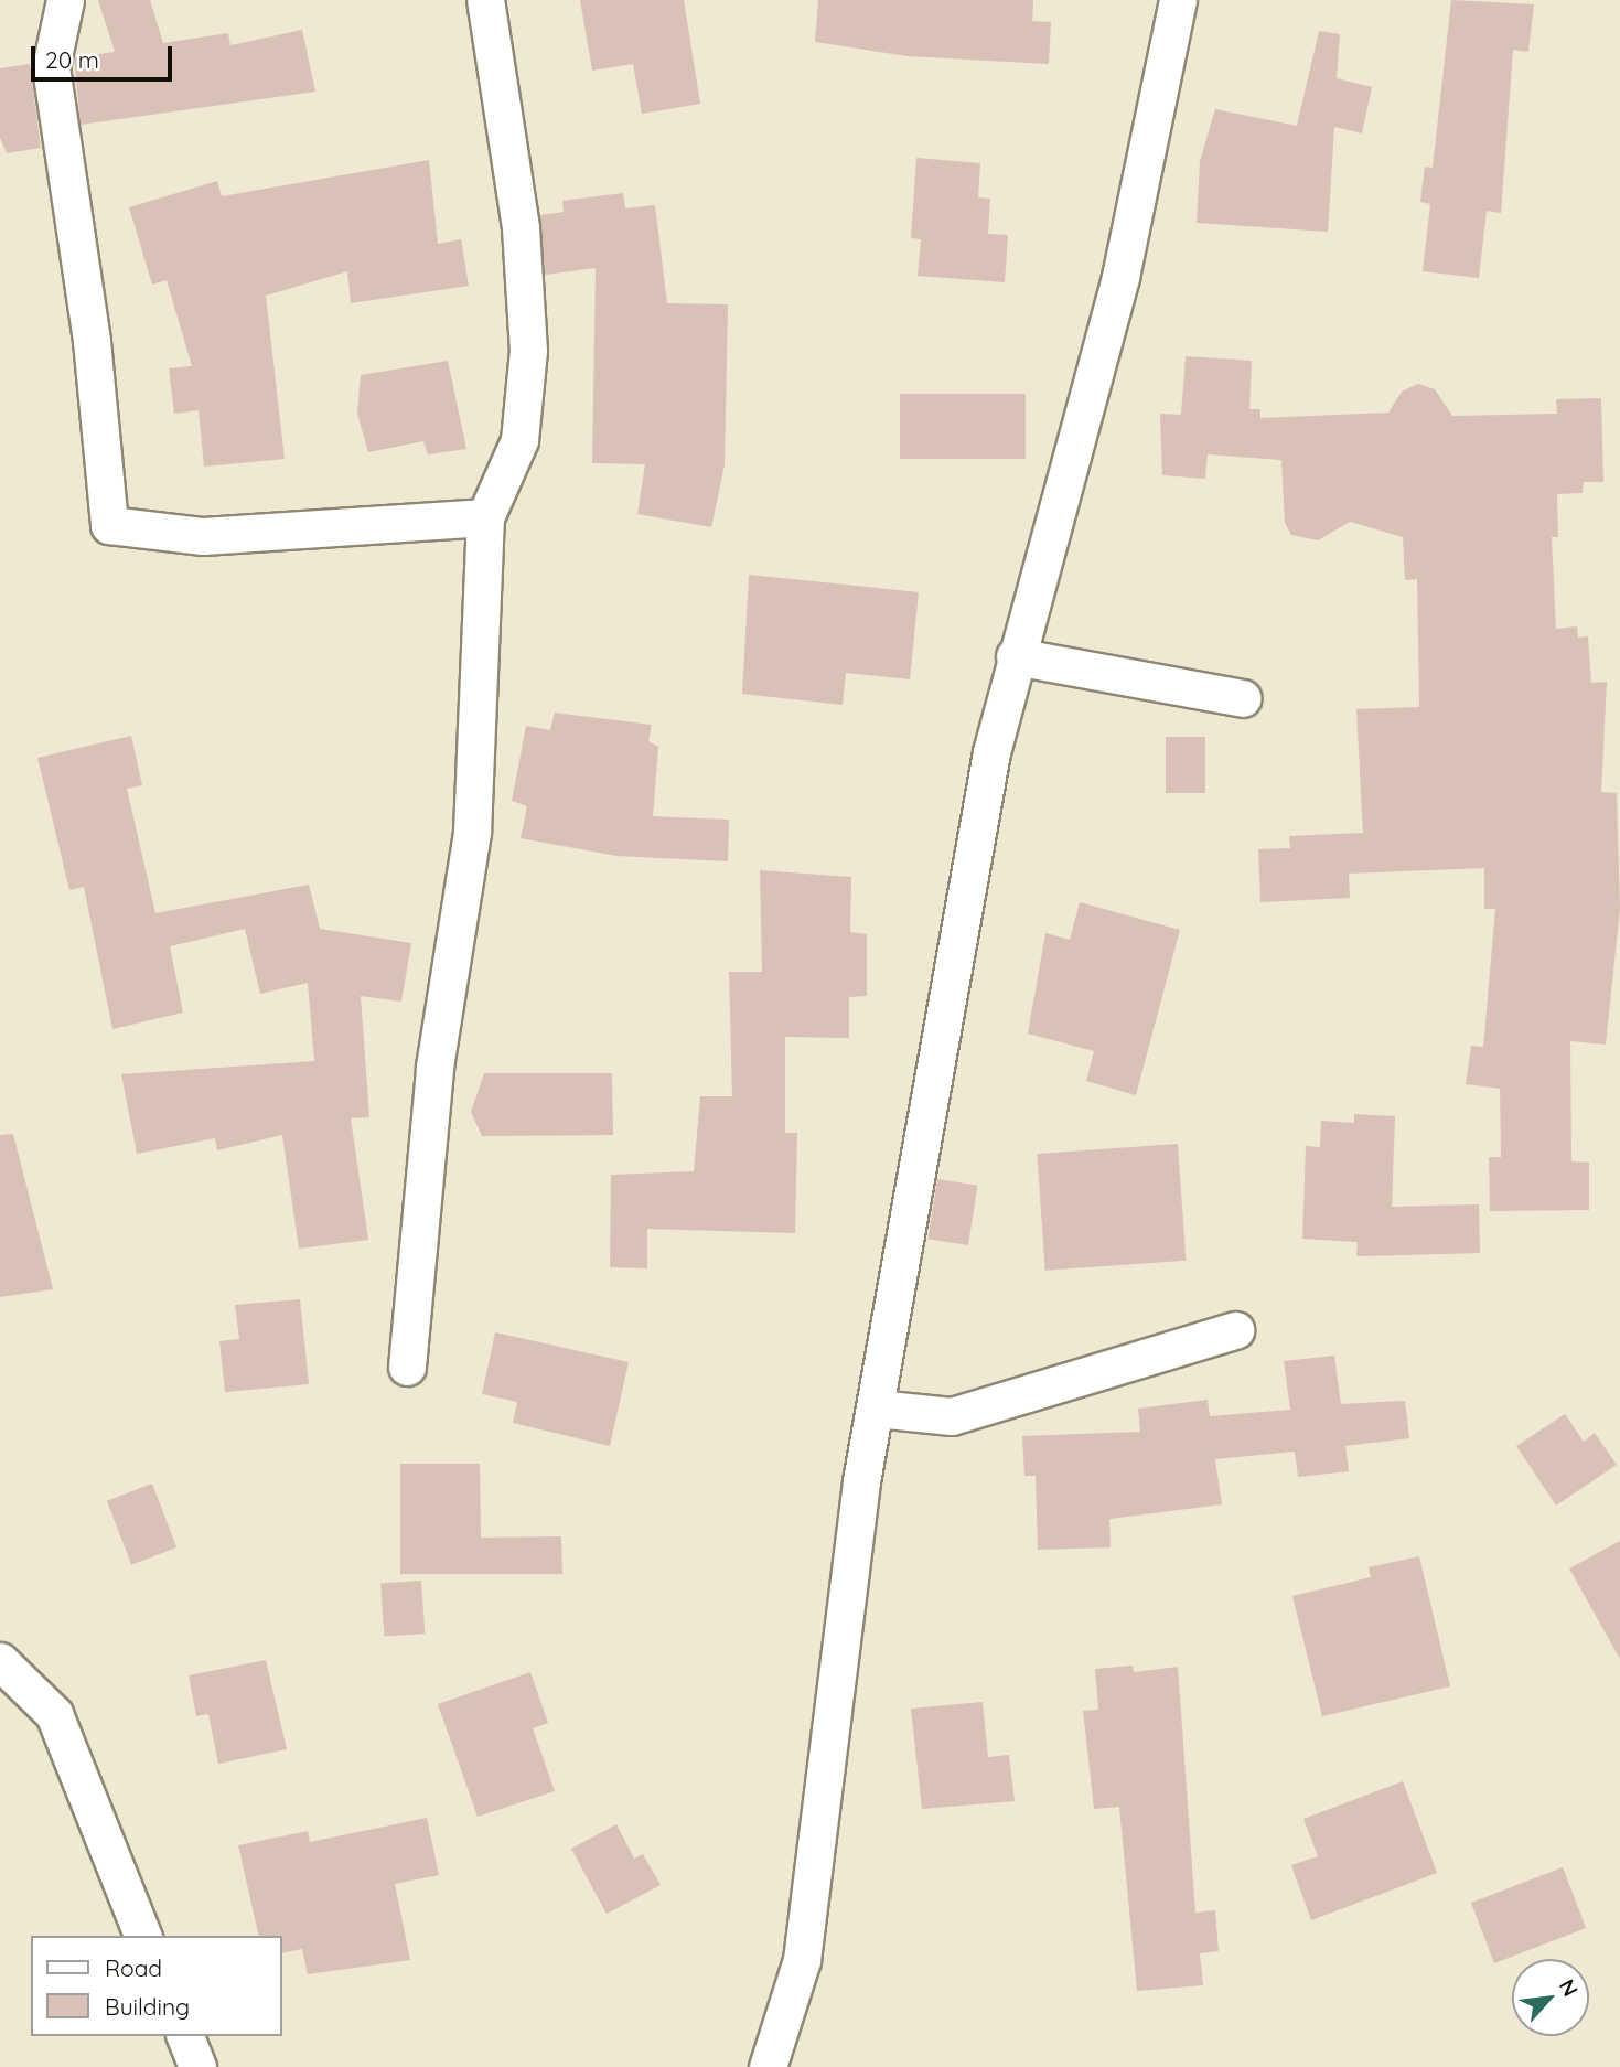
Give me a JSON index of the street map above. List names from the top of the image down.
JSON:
{
  "legend": ["Road", "Building"],
  "scale_bar": "20 m",
  "north": "top right"
}
